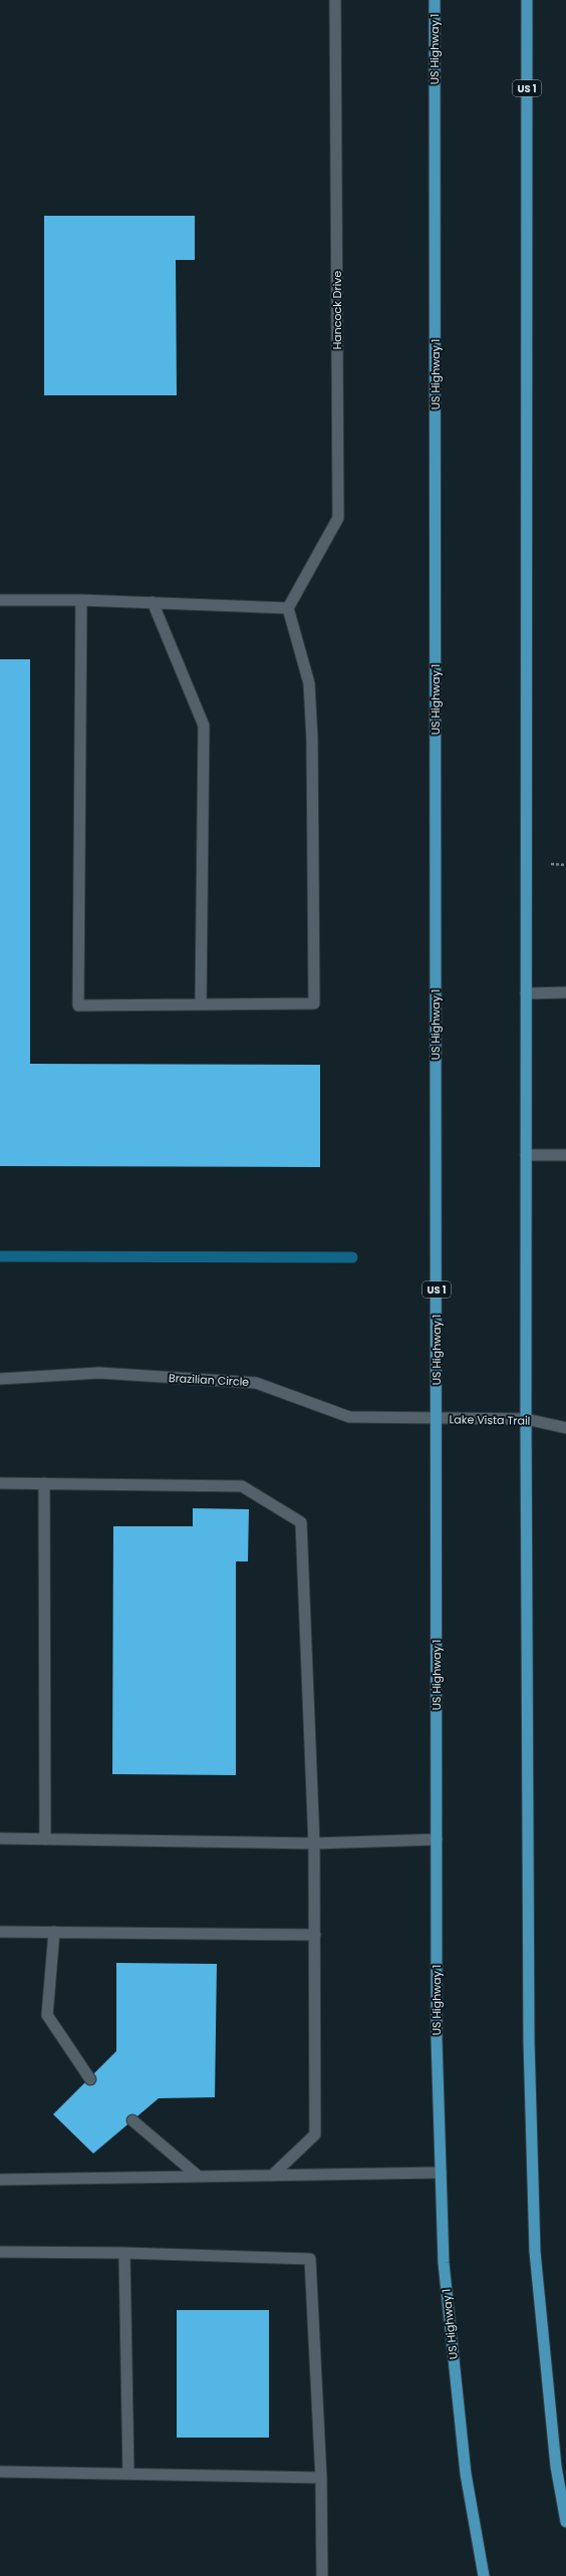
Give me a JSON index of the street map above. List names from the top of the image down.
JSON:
{
  "streets": {
    "main road": ["US Highway 1", "US 1"],
    "street": ["Hancock Drive", "Brazilian Circle", "Lake Vista Trail"]
  },
  "crossings": [
    ["US Highway 1", "Brazilian Circle"],
    ["US Highway 1", "Lake Vista Trail"],
    ["US 1", "Lake Vista Trail"],
    ["Brazilian Circle", "Lake Vista Trail"]
  ]
}
